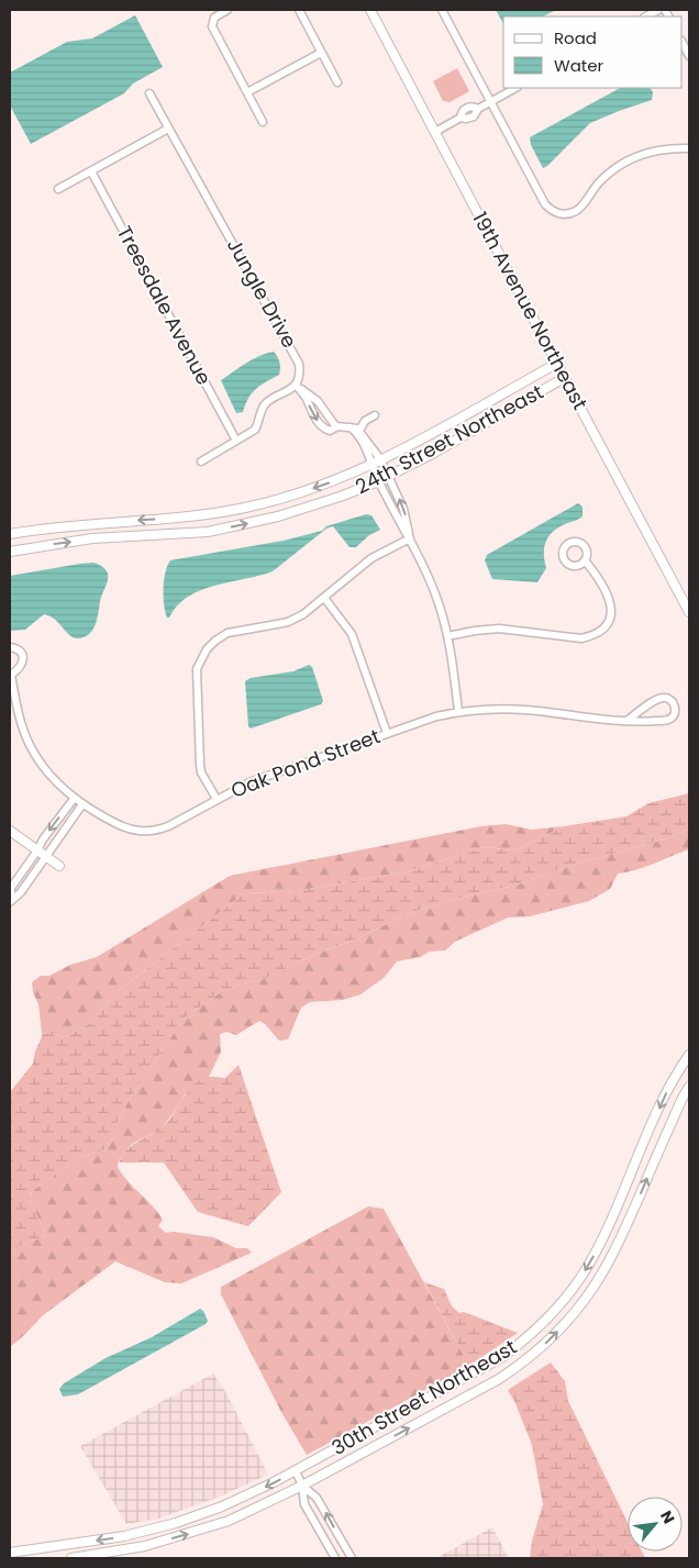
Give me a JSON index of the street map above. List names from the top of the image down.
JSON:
{
  "streets": {
    "street": [
      "Jungle Drive",
      "Treesdale Avenue",
      "19th Avenue Northeast",
      "24th Street Northeast",
      "Oak Pond Street",
      "30th Street Northeast"
    ]
  },
  "crossings": [
    ["19th Avenue Northeast", "24th Street Northeast"]
  ],
  "legend": ["Road", "Water"],
  "north": "top right"
}
